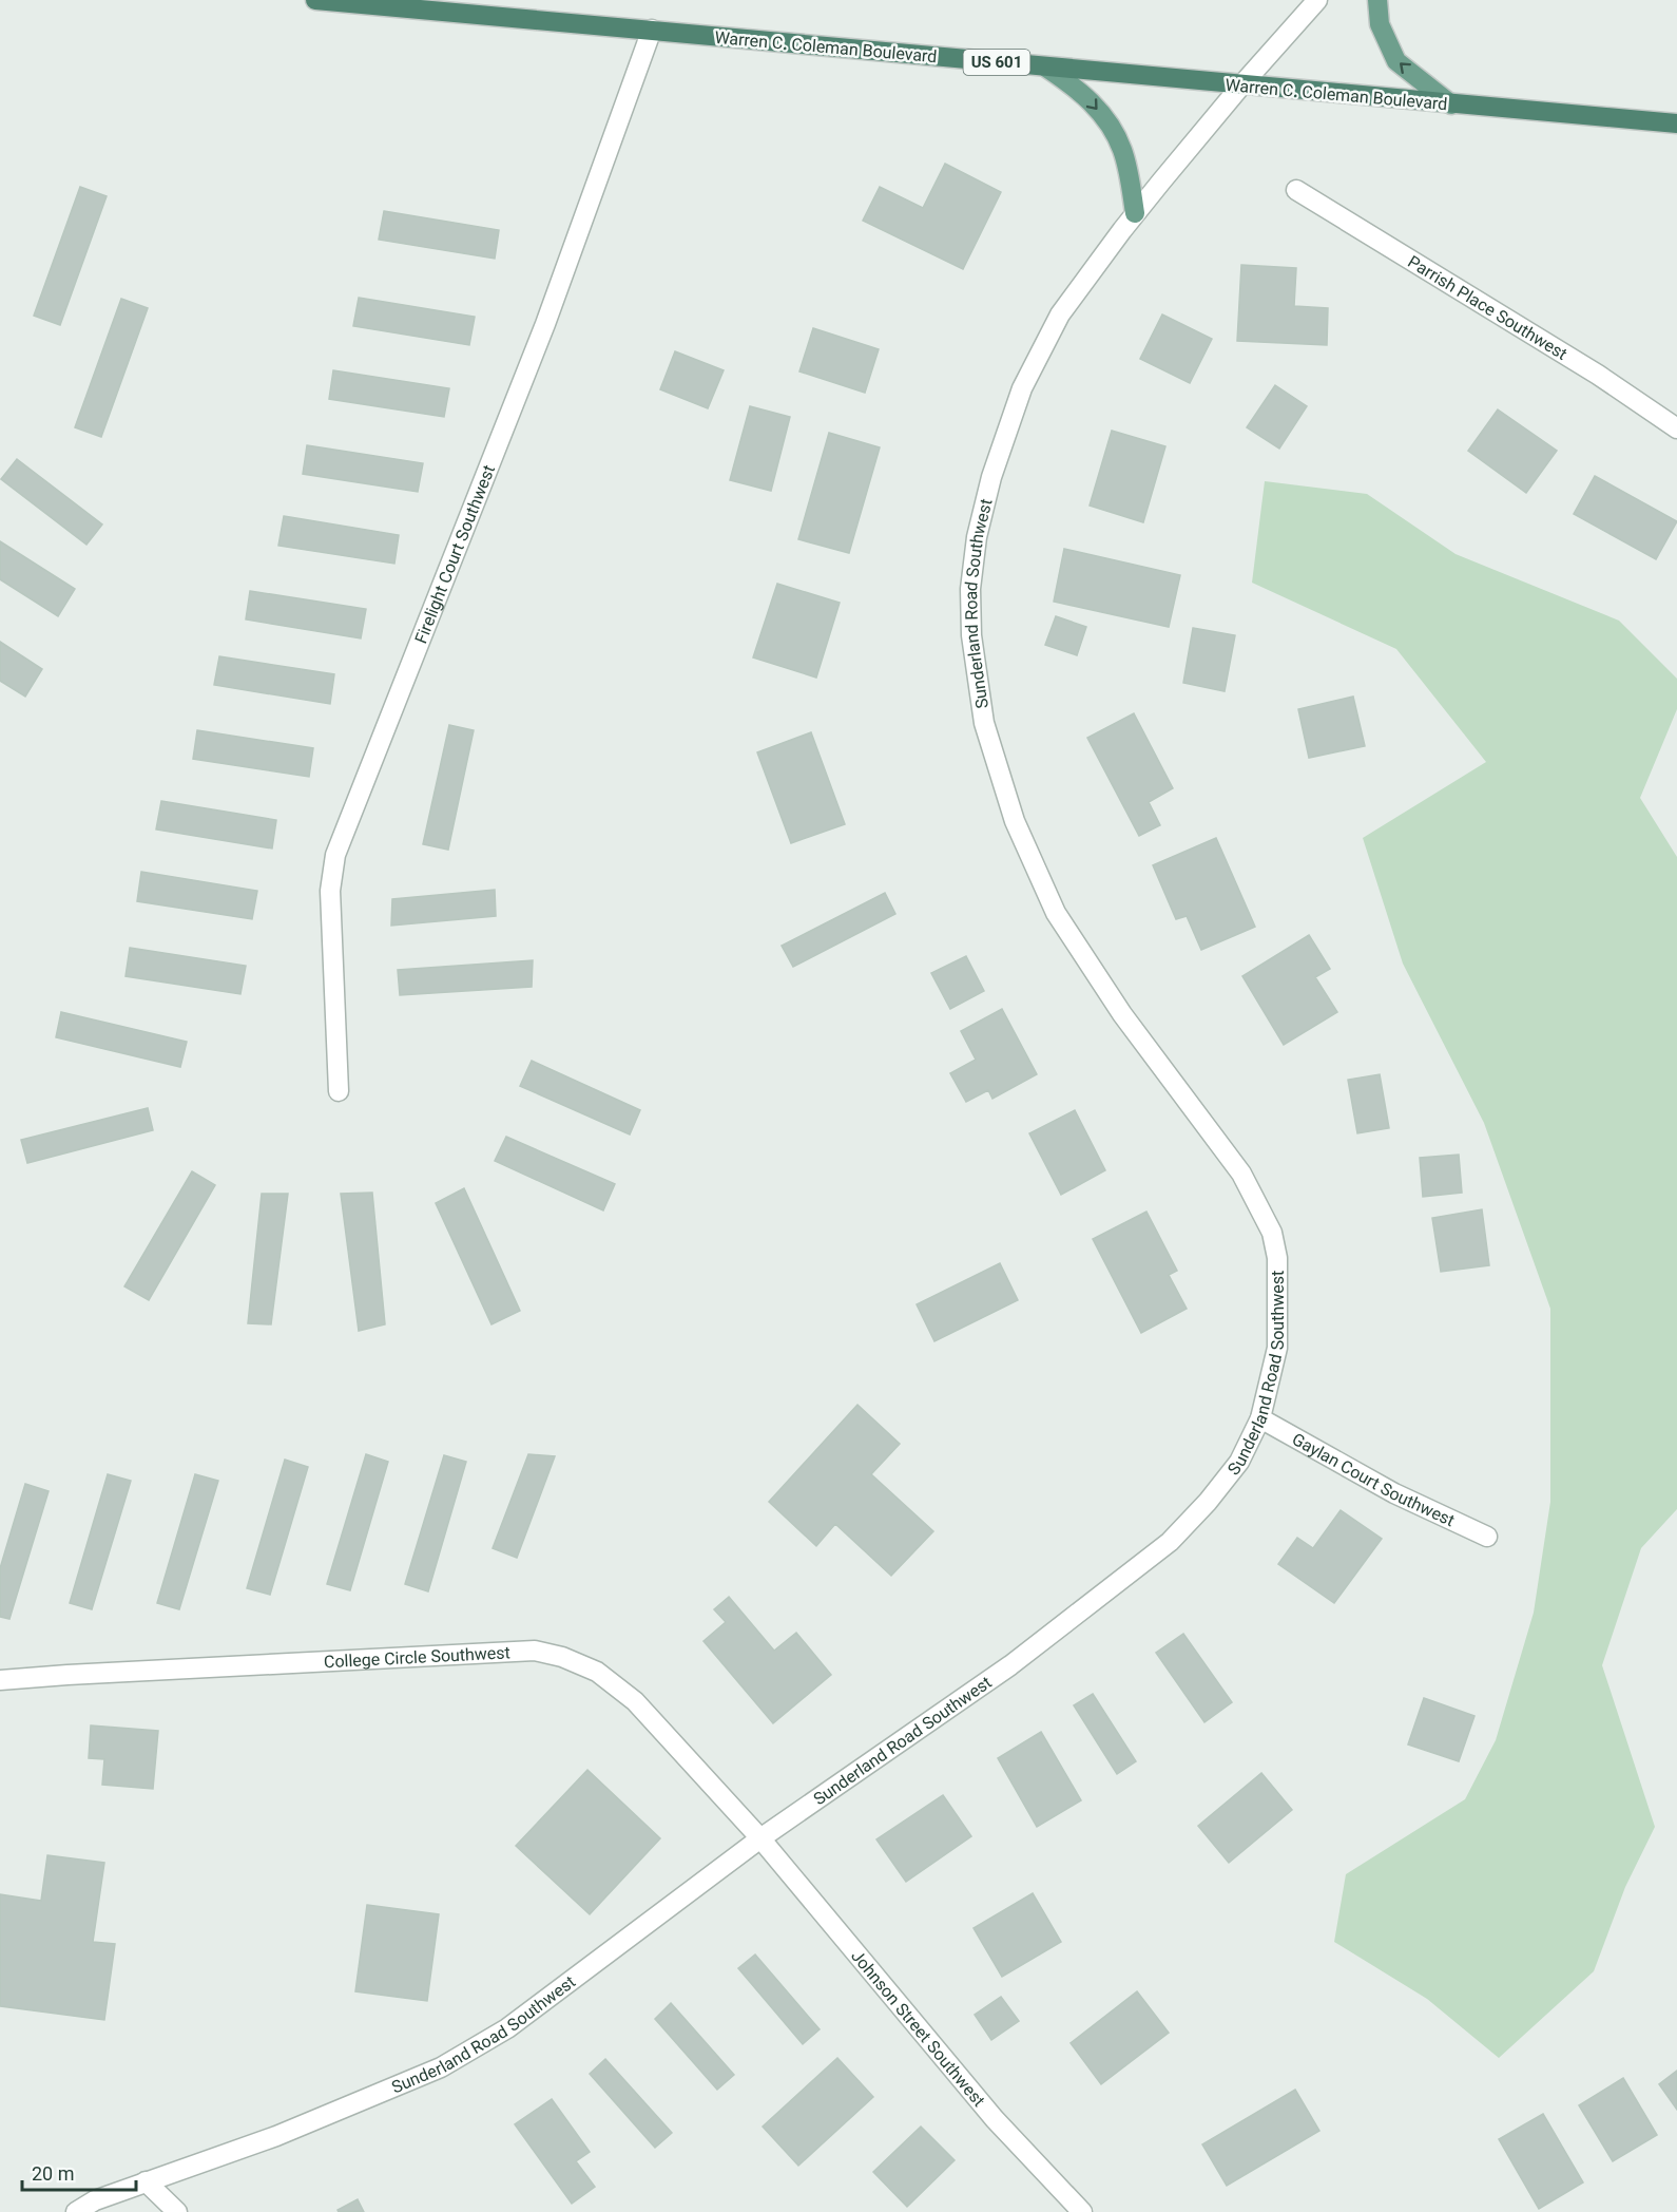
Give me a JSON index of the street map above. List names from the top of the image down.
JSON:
{
  "streets": {
    "highway": ["Warren C. Coleman Boulevard", "US 601"],
    "street": [
      "Parrish Place Southwest",
      "Firelight Court Southwest",
      "Sunderland Road Southwest",
      "Gaylan Court Southwest",
      "College Circle Southwest",
      "Johnson Street Southwest"
    ]
  },
  "crossings": [
    ["Warren C. Coleman Boulevard", "Firelight Court Southwest"],
    ["Warren C. Coleman Boulevard", "Sunderland Road Southwest"],
    ["Sunderland Road Southwest", "Gaylan Court Southwest"],
    ["Sunderland Road Southwest", "College Circle Southwest"],
    ["Sunderland Road Southwest", "Johnson Street Southwest"],
    ["College Circle Southwest", "Johnson Street Southwest"]
  ],
  "scale_bar": "20 m"
}
